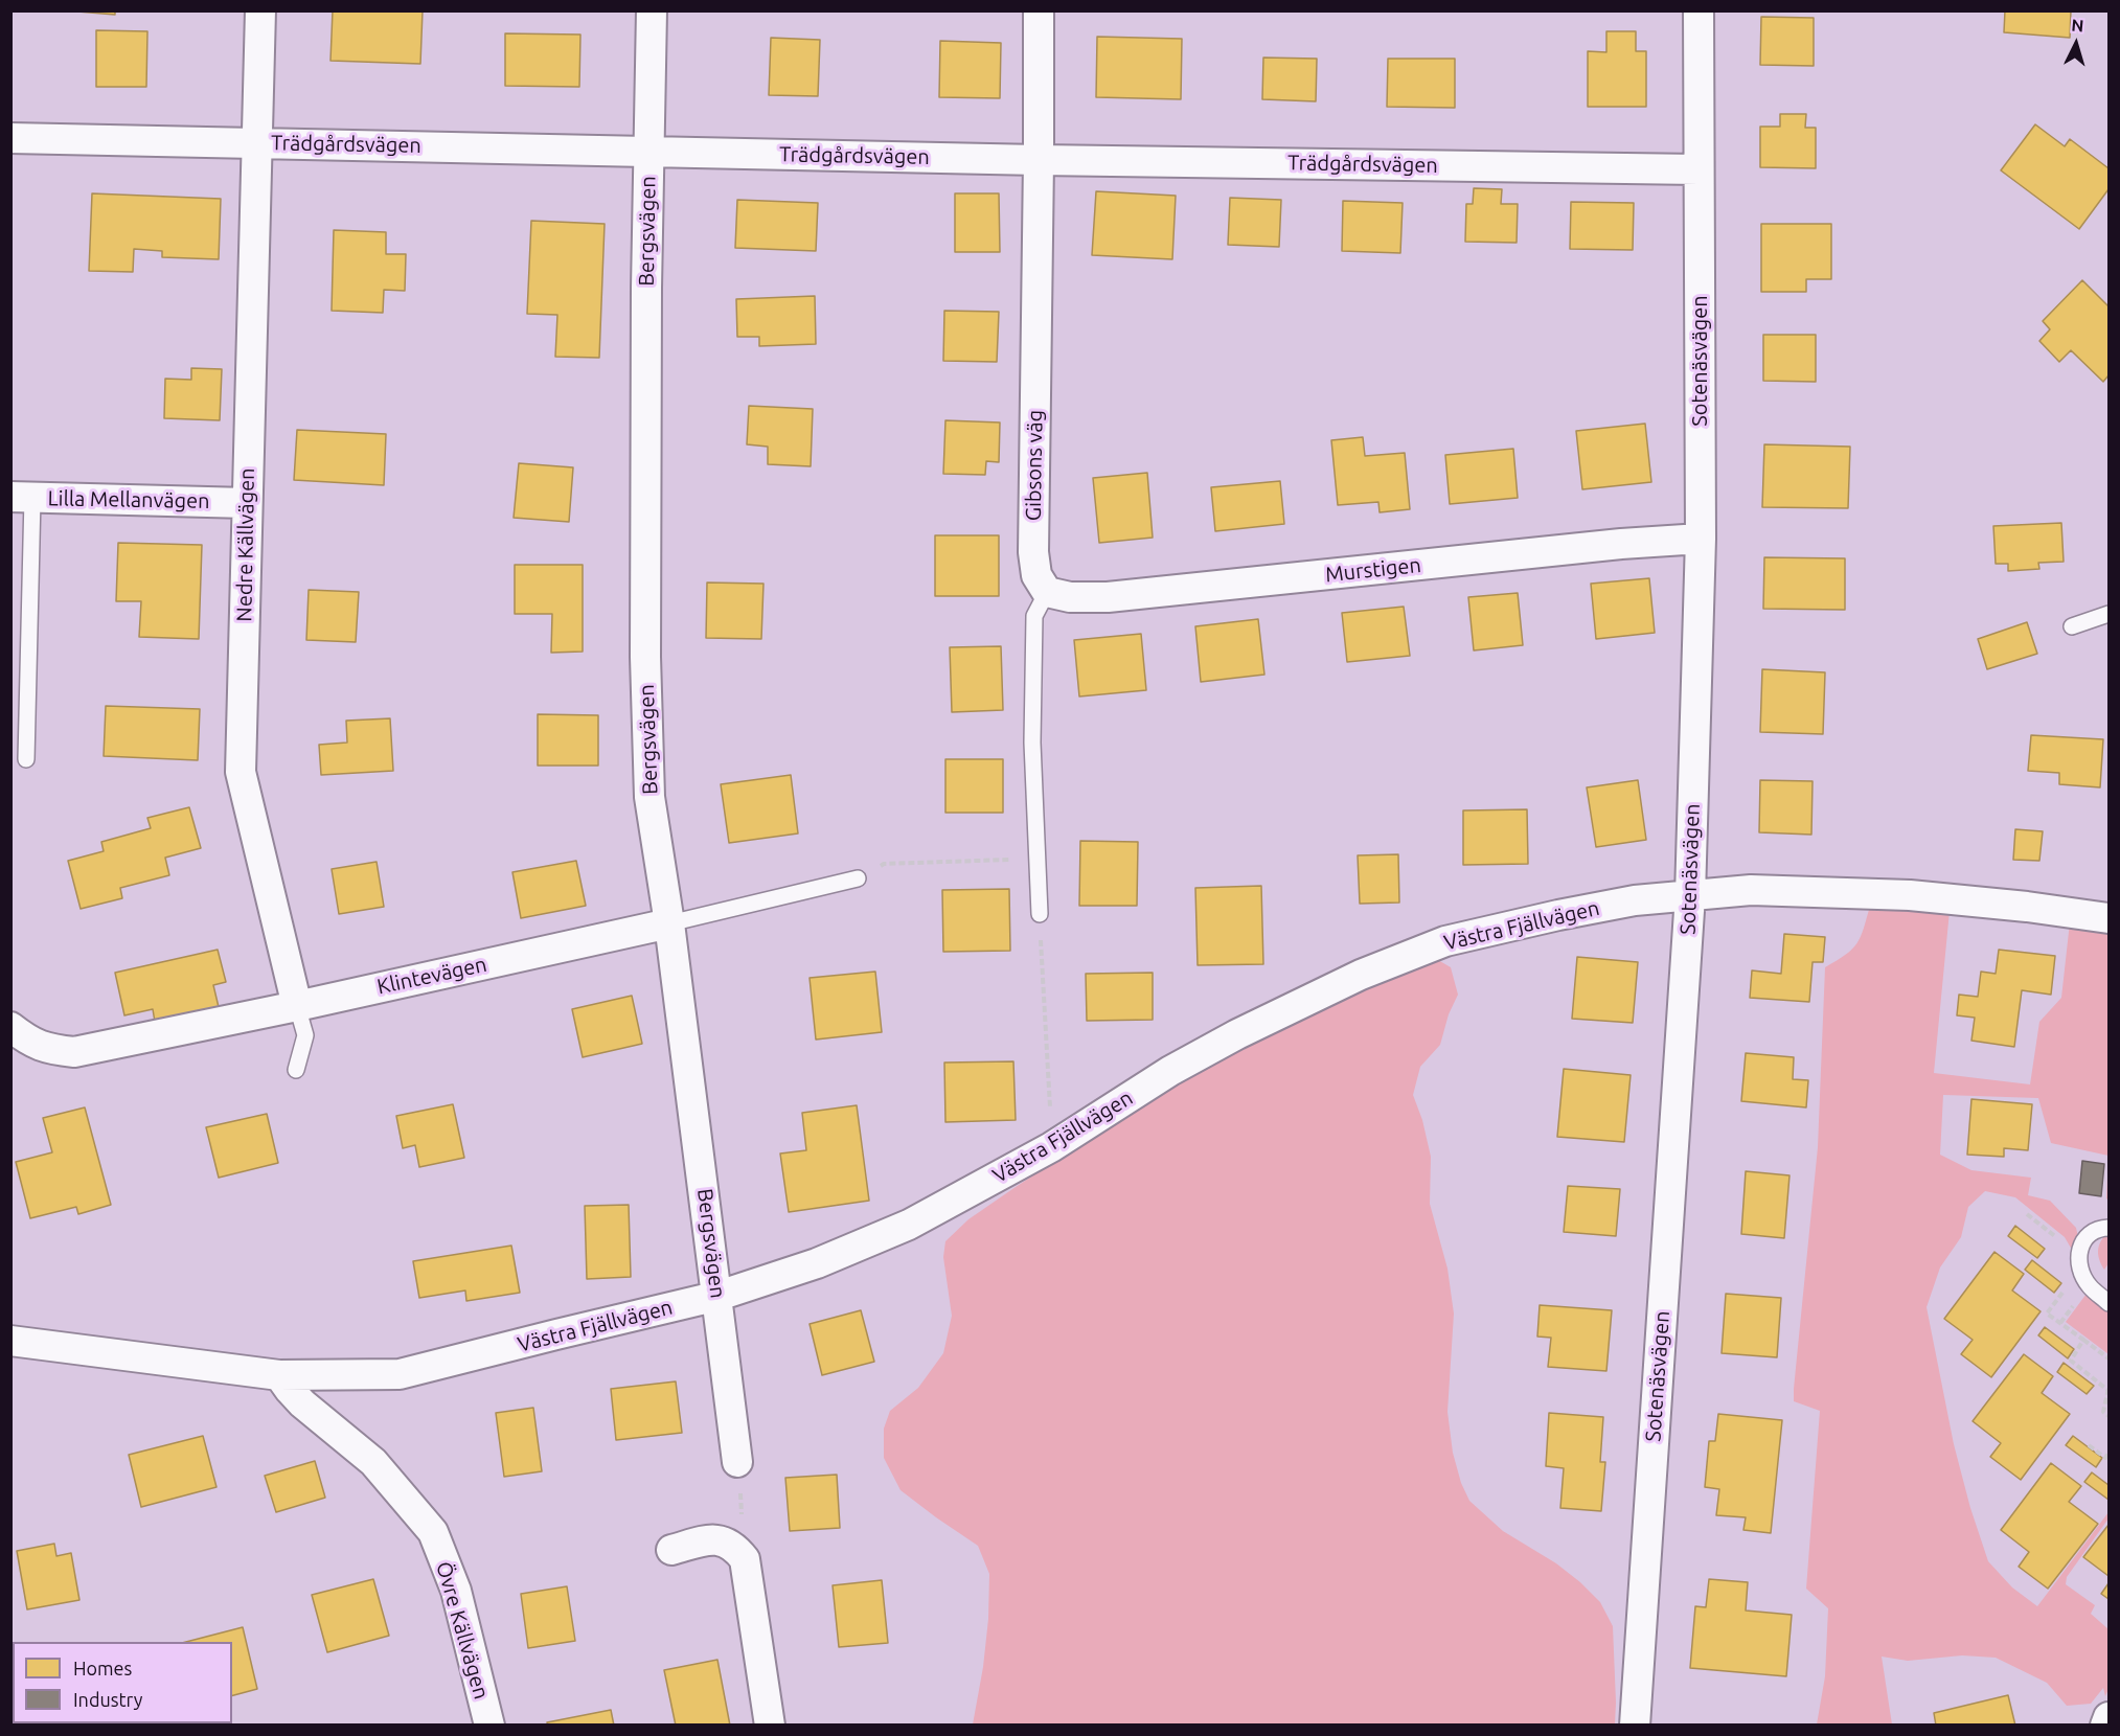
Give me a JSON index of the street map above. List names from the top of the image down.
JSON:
{
  "streets": {
    "street": [
      "Trädgårdsvägen",
      "Bergsvägen",
      "Sotenäsvägen",
      "Gibsons väg",
      "Lilla Mellanvägen",
      "Nedre Källvägen",
      "Murstigen",
      "Västra Fjällvägen",
      "Klintevägen",
      "Övre Källvägen"
    ]
  },
  "crossings": [
    ["Trädgårdsvägen", "Bergsvägen"],
    ["Trädgårdsvägen", "Sotenäsvägen"],
    ["Trädgårdsvägen", "Gibsons väg"],
    ["Trädgårdsvägen", "Nedre Källvägen"],
    ["Bergsvägen", "Västra Fjällvägen"],
    ["Bergsvägen", "Klintevägen"],
    ["Sotenäsvägen", "Murstigen"],
    ["Sotenäsvägen", "Västra Fjällvägen"],
    ["Gibsons väg", "Murstigen"],
    ["Lilla Mellanvägen", "Nedre Källvägen"],
    ["Nedre Källvägen", "Klintevägen"],
    ["Västra Fjällvägen", "Övre Källvägen"]
  ],
  "legend": ["Homes", "Industry"],
  "north": "top"
}
